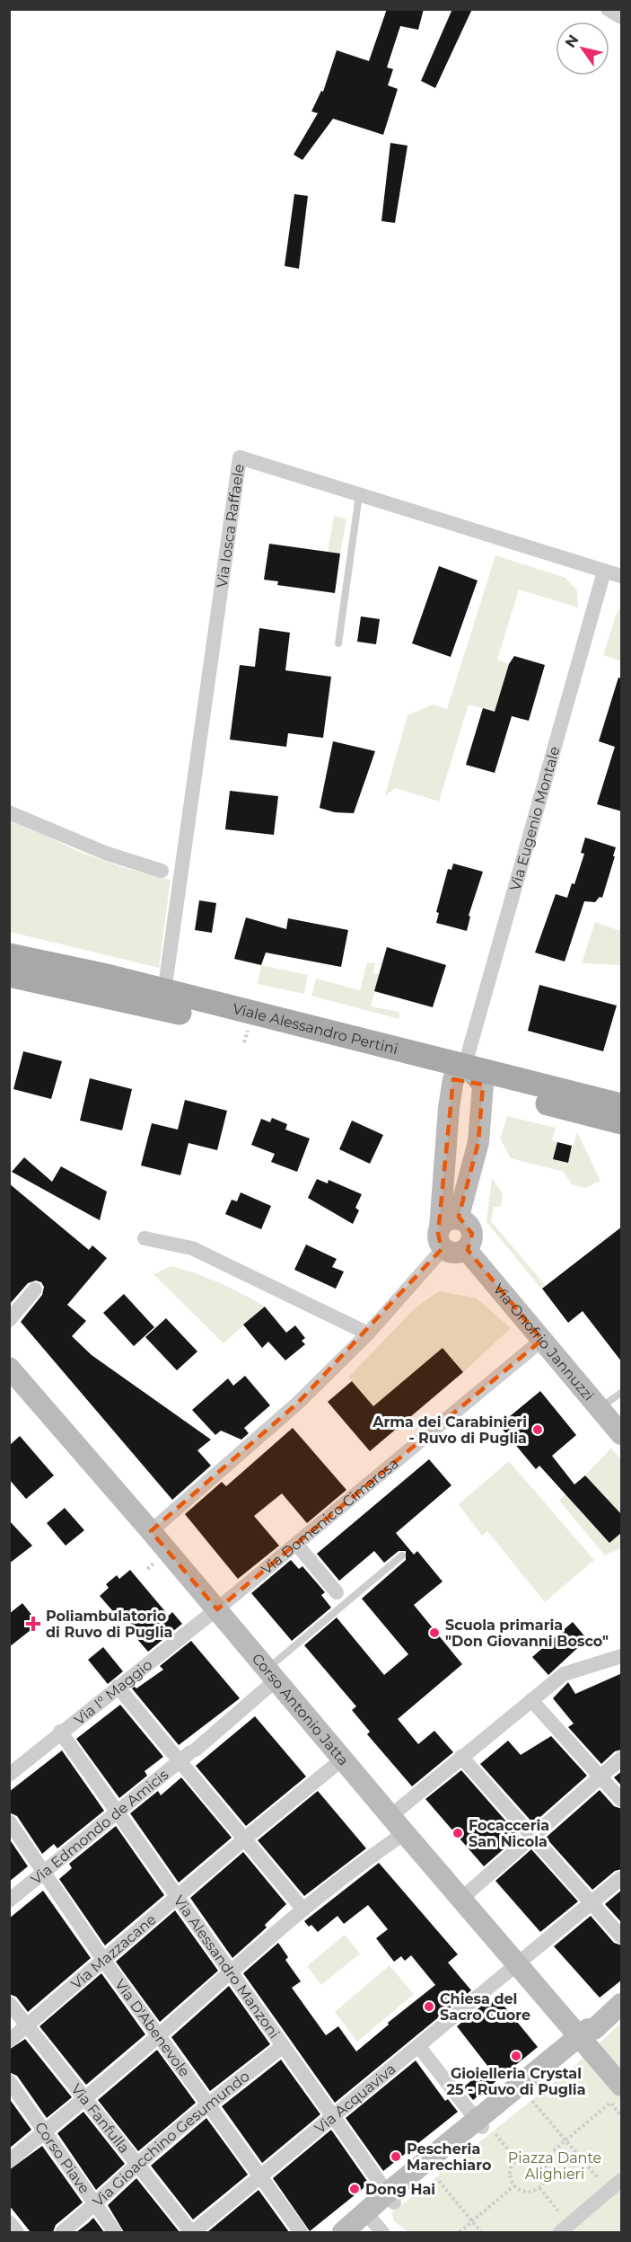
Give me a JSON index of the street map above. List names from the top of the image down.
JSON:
{
  "streets": {
    "main road": ["Viale Alessandro Pertini", "Via Onofrio Jannuzzi", "Corso Antonio Jatta"],
    "street": [
      "Via Iosca Raffaele",
      "Via Eugenio Montale",
      "Via Domenico Cimarosa",
      "Via I° Maggio",
      "Via Edmondo de Amicis",
      "Via Mazzacane",
      "Via Alessandro Manzoni",
      "Via D'Abenevole",
      "Via Acquaviva",
      "Via Fanfulla",
      "Via Gioacchino Gesumundo",
      "Corso Piave"
    ]
  },
  "crossings": [
    ["Via Iosca Raffaele", "Via Eugenio Montale"],
    ["Via Iosca Raffaele", "Viale Alessandro Pertini"],
    ["Via Eugenio Montale", "Viale Alessandro Pertini"],
    ["Via Onofrio Jannuzzi", "Via Domenico Cimarosa"],
    ["Via Domenico Cimarosa", "Via I° Maggio"],
    ["Via Domenico Cimarosa", "Corso Antonio Jatta"],
    ["Via I° Maggio", "Corso Antonio Jatta"],
    ["Via I° Maggio", "Via Alessandro Manzoni"],
    ["Corso Antonio Jatta", "Via Edmondo de Amicis"],
    ["Corso Antonio Jatta", "Via Mazzacane"],
    ["Corso Antonio Jatta", "Via Acquaviva"],
    ["Via Edmondo de Amicis", "Via Alessandro Manzoni"],
    ["Via Edmondo de Amicis", "Via D'Abenevole"],
    ["Via Mazzacane", "Via Alessandro Manzoni"],
    ["Via Mazzacane", "Via D'Abenevole"],
    ["Via Mazzacane", "Via Fanfulla"],
    ["Via Alessandro Manzoni", "Via Acquaviva"],
    ["Via Alessandro Manzoni", "Via Gioacchino Gesumundo"],
    ["Via D'Abenevole", "Via Acquaviva"],
    ["Via D'Abenevole", "Via Gioacchino Gesumundo"],
    ["Via Acquaviva", "Via Fanfulla"],
    ["Via Fanfulla", "Via Gioacchino Gesumundo"],
    ["Via Gioacchino Gesumundo", "Corso Piave"]
  ],
  "parks": ["Piazza Dante Alighieri"],
  "places": {
    "other": [
      "Arma dei Carabinieri - Ruvo di Puglia",
      "Scuola primaria \"Don Giovanni Bosco\"",
      "Focacceria San Nicola",
      "Chiesa del Sacro Cuore",
      "Gioielleria Crystal 25 - Ruvo di Puglia",
      "Pescheria Marechiaro",
      "Dong Hai"
    ],
    "health": ["Poliambulatorio di Ruvo di Puglia"]
  },
  "north": "top left"
}
